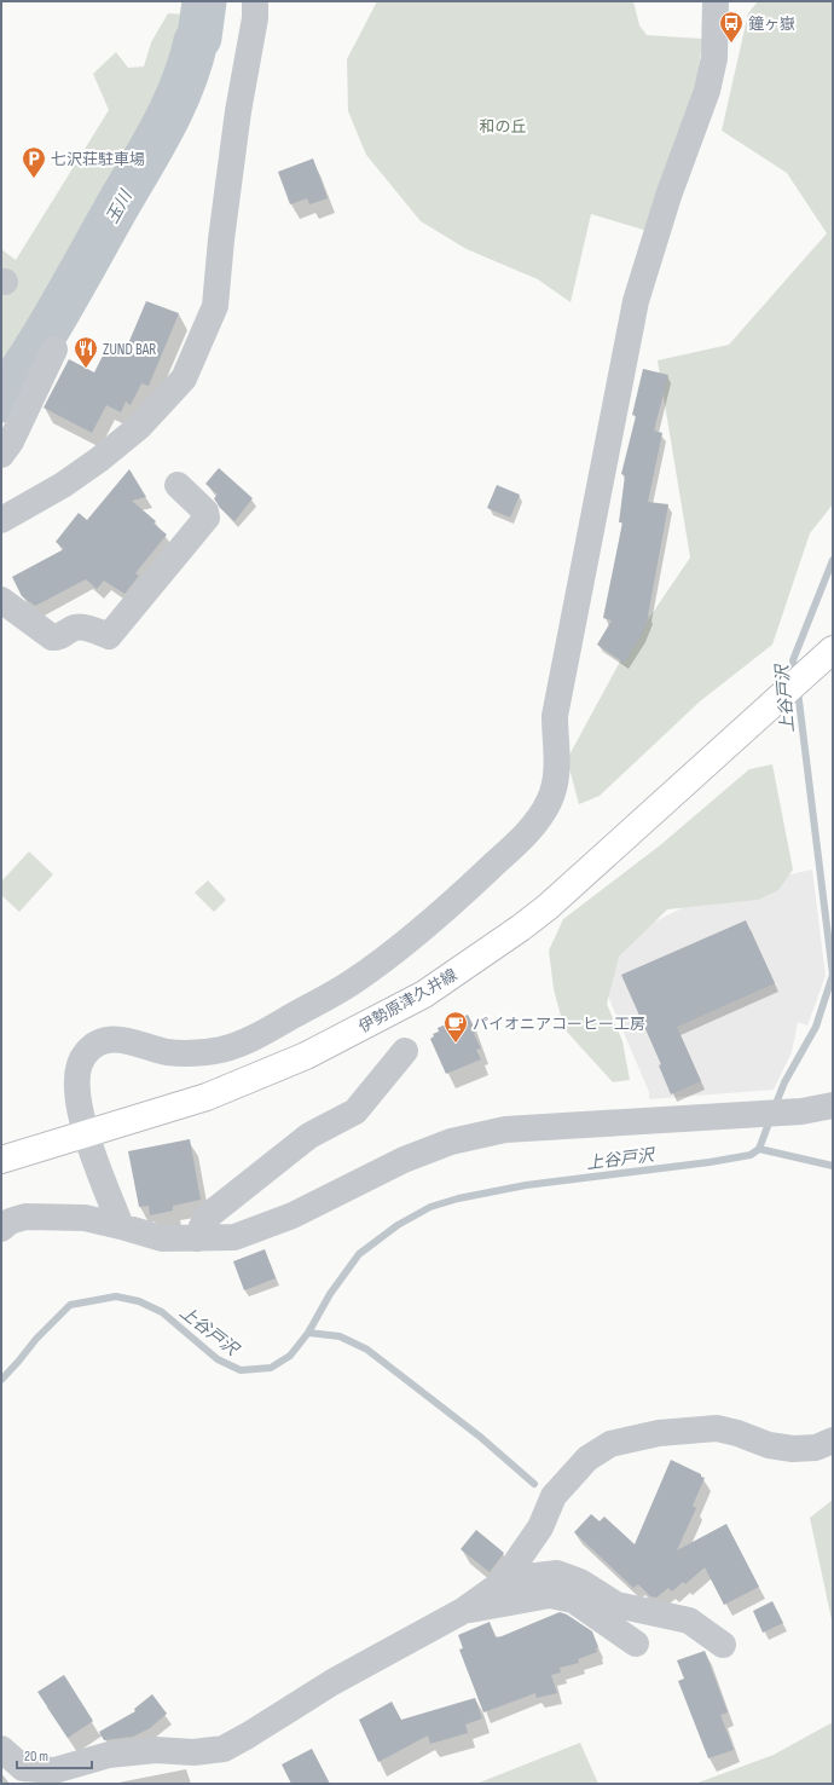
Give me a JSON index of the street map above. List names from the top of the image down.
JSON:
{
  "streets": {
    "main road": ["伊勢原津久井線"]
  },
  "water": ["玉川", "上谷戸沢"],
  "parks": ["和の丘"],
  "places": {
    "bus stop": ["鐘ヶ嶽"],
    "parking": ["七沢荘駐車場"],
    "restaurant": ["ZUND BAR"],
    "cafe": ["パイオニアコーヒー工房"]
  },
  "scale_bar": "20 m"
}
